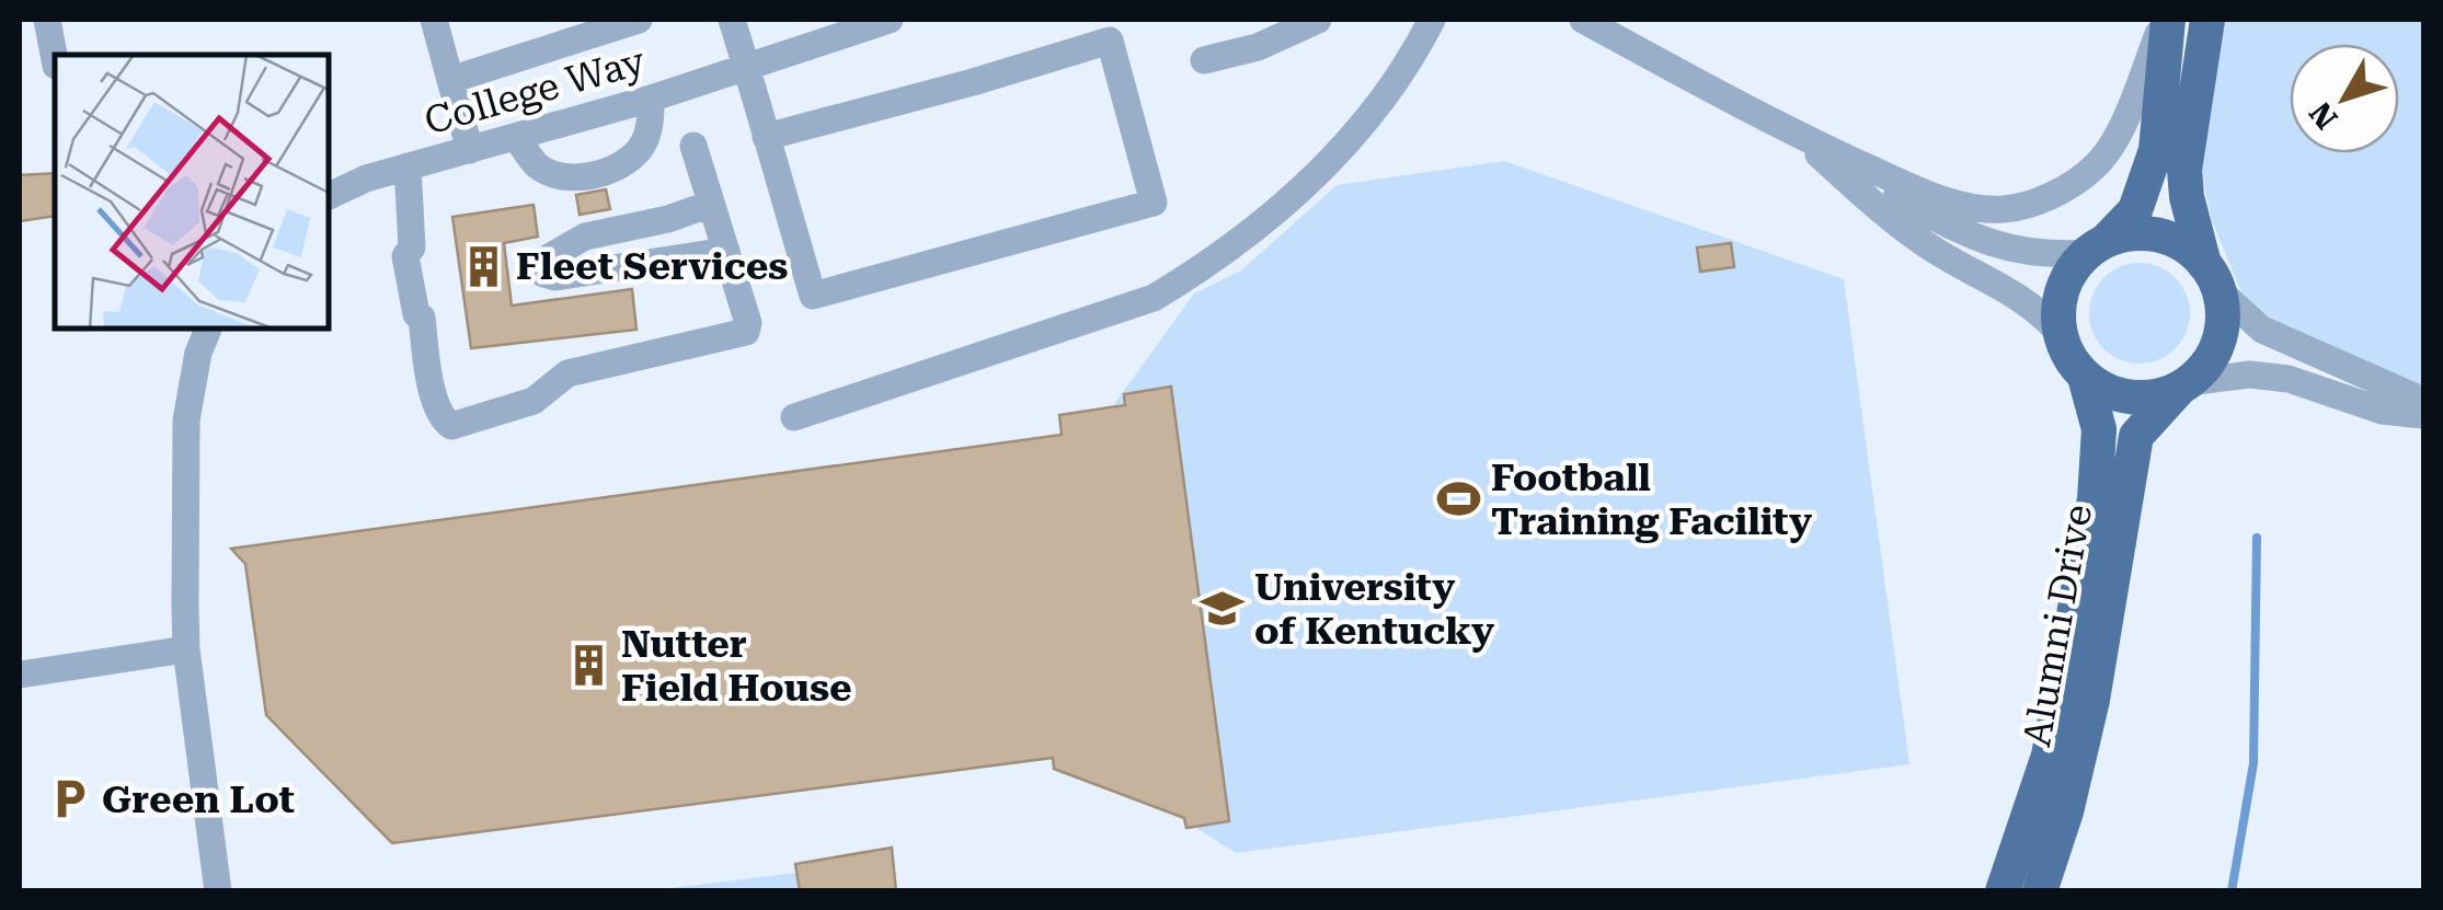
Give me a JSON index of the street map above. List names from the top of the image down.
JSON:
{
  "streets": {
    "main road": ["Alumni Drive"],
    "street": ["College Way"]
  },
  "places": {
    "building": ["Fleet Services", "Nutter Field House"],
    "sports": ["Football Training Facility"],
    "school or university": ["University of Kentucky"],
    "parking": ["Green Lot"]
  },
  "north": "bottom left"
}
